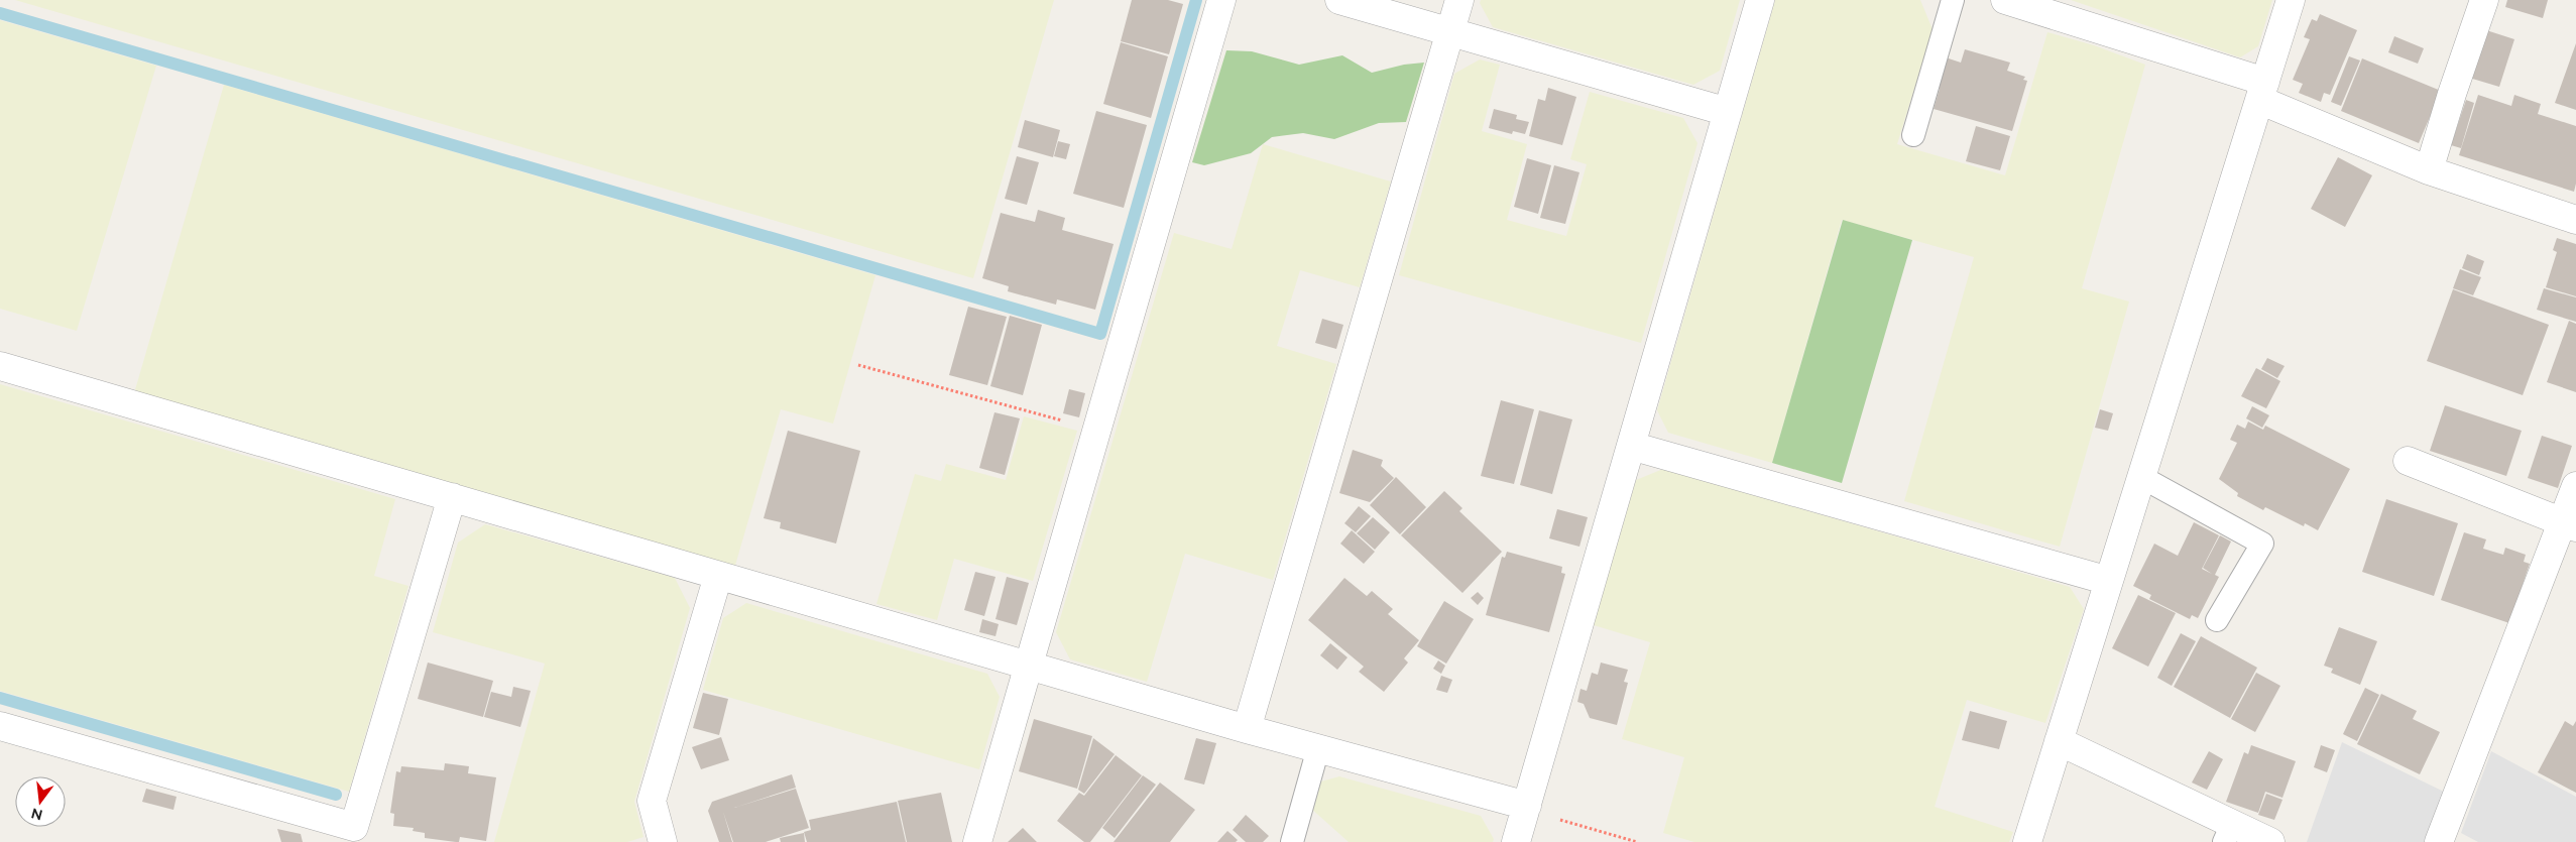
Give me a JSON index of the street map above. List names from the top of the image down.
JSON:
{
  "north": "bottom"
}
